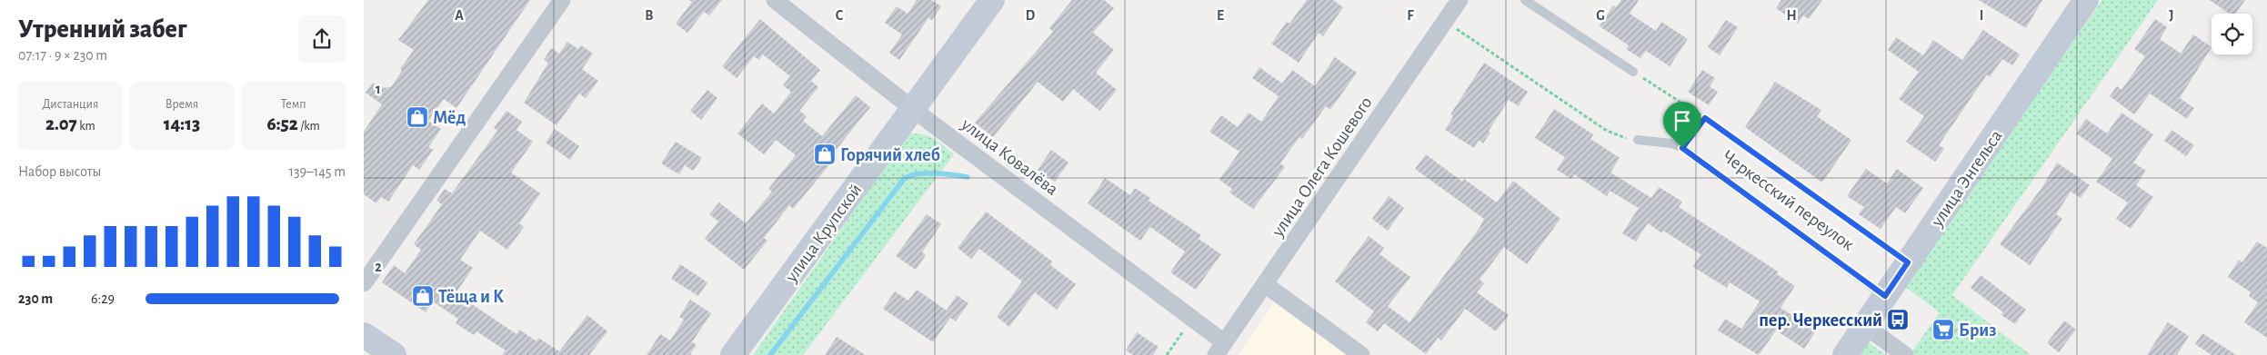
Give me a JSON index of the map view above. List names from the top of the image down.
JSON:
{
  "streets": {
    "street": [
      "улица Ковалёва",
      "улица Олега Кошевого",
      "улица Энгельса",
      "улица Крупской"
    ],
    "lane": ["Черкесский переулок"]
  },
  "crossings": [
    ["улица Ковалёва", "улица Олега Кошевого"],
    ["улица Ковалёва", "улица Крупской"],
    ["улица Энгельса", "Черкесский переулок"]
  ],
  "places": {
    "shop": ["Мёд", "Горячий хлеб", "Тёща и К"],
    "bus stop": ["пер. Черкесский"],
    "supermarket": ["Бриз"]
  },
  "page": {
    "heading": ["Утренний забег", "07:17 · 9 × 230 m"],
    "stats": [
      ["Дистанция", "2.07 km"],
      ["Время", "14:13"],
      ["Темп", "6:52 /km"]
    ],
    "chart": ["Набор высоты", "139–145 m"],
    "list": [
      {
        "name": "230 m",
        "note": "6:29"
      }
    ]
  },
  "grid": {
    "columns": [
      "A",
      "B",
      "C",
      "D",
      "E",
      "F",
      "G",
      "H",
      "I",
      "J"
    ],
    "rows": ["1", "2"]
  }
}
